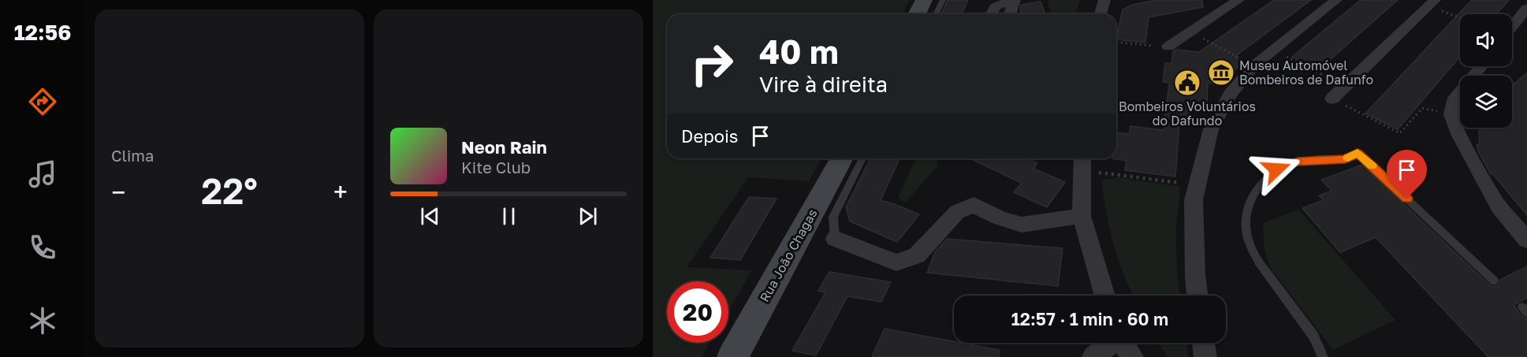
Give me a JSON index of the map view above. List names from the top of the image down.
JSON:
{
  "streets": {
    "street": ["Rua João Chagas"]
  },
  "places": {
    "museum": ["Museu Automóvel Bombeiros de Dafunfo"],
    "public building": ["Bombeiros Voluntários do Dafundo"]
  },
  "page": {
    "tabs": "12:56",
    "tile": "Clima",
    "turn": ["40 m", "Vire à direita"],
    "then": "Depois",
    "song": ["Neon Rain", "Kite Club"],
    "heat": ["−", "22°", "+"],
    "limit": "20",
    "trip": "12:57 · 1 min · 60 m"
  }
}
